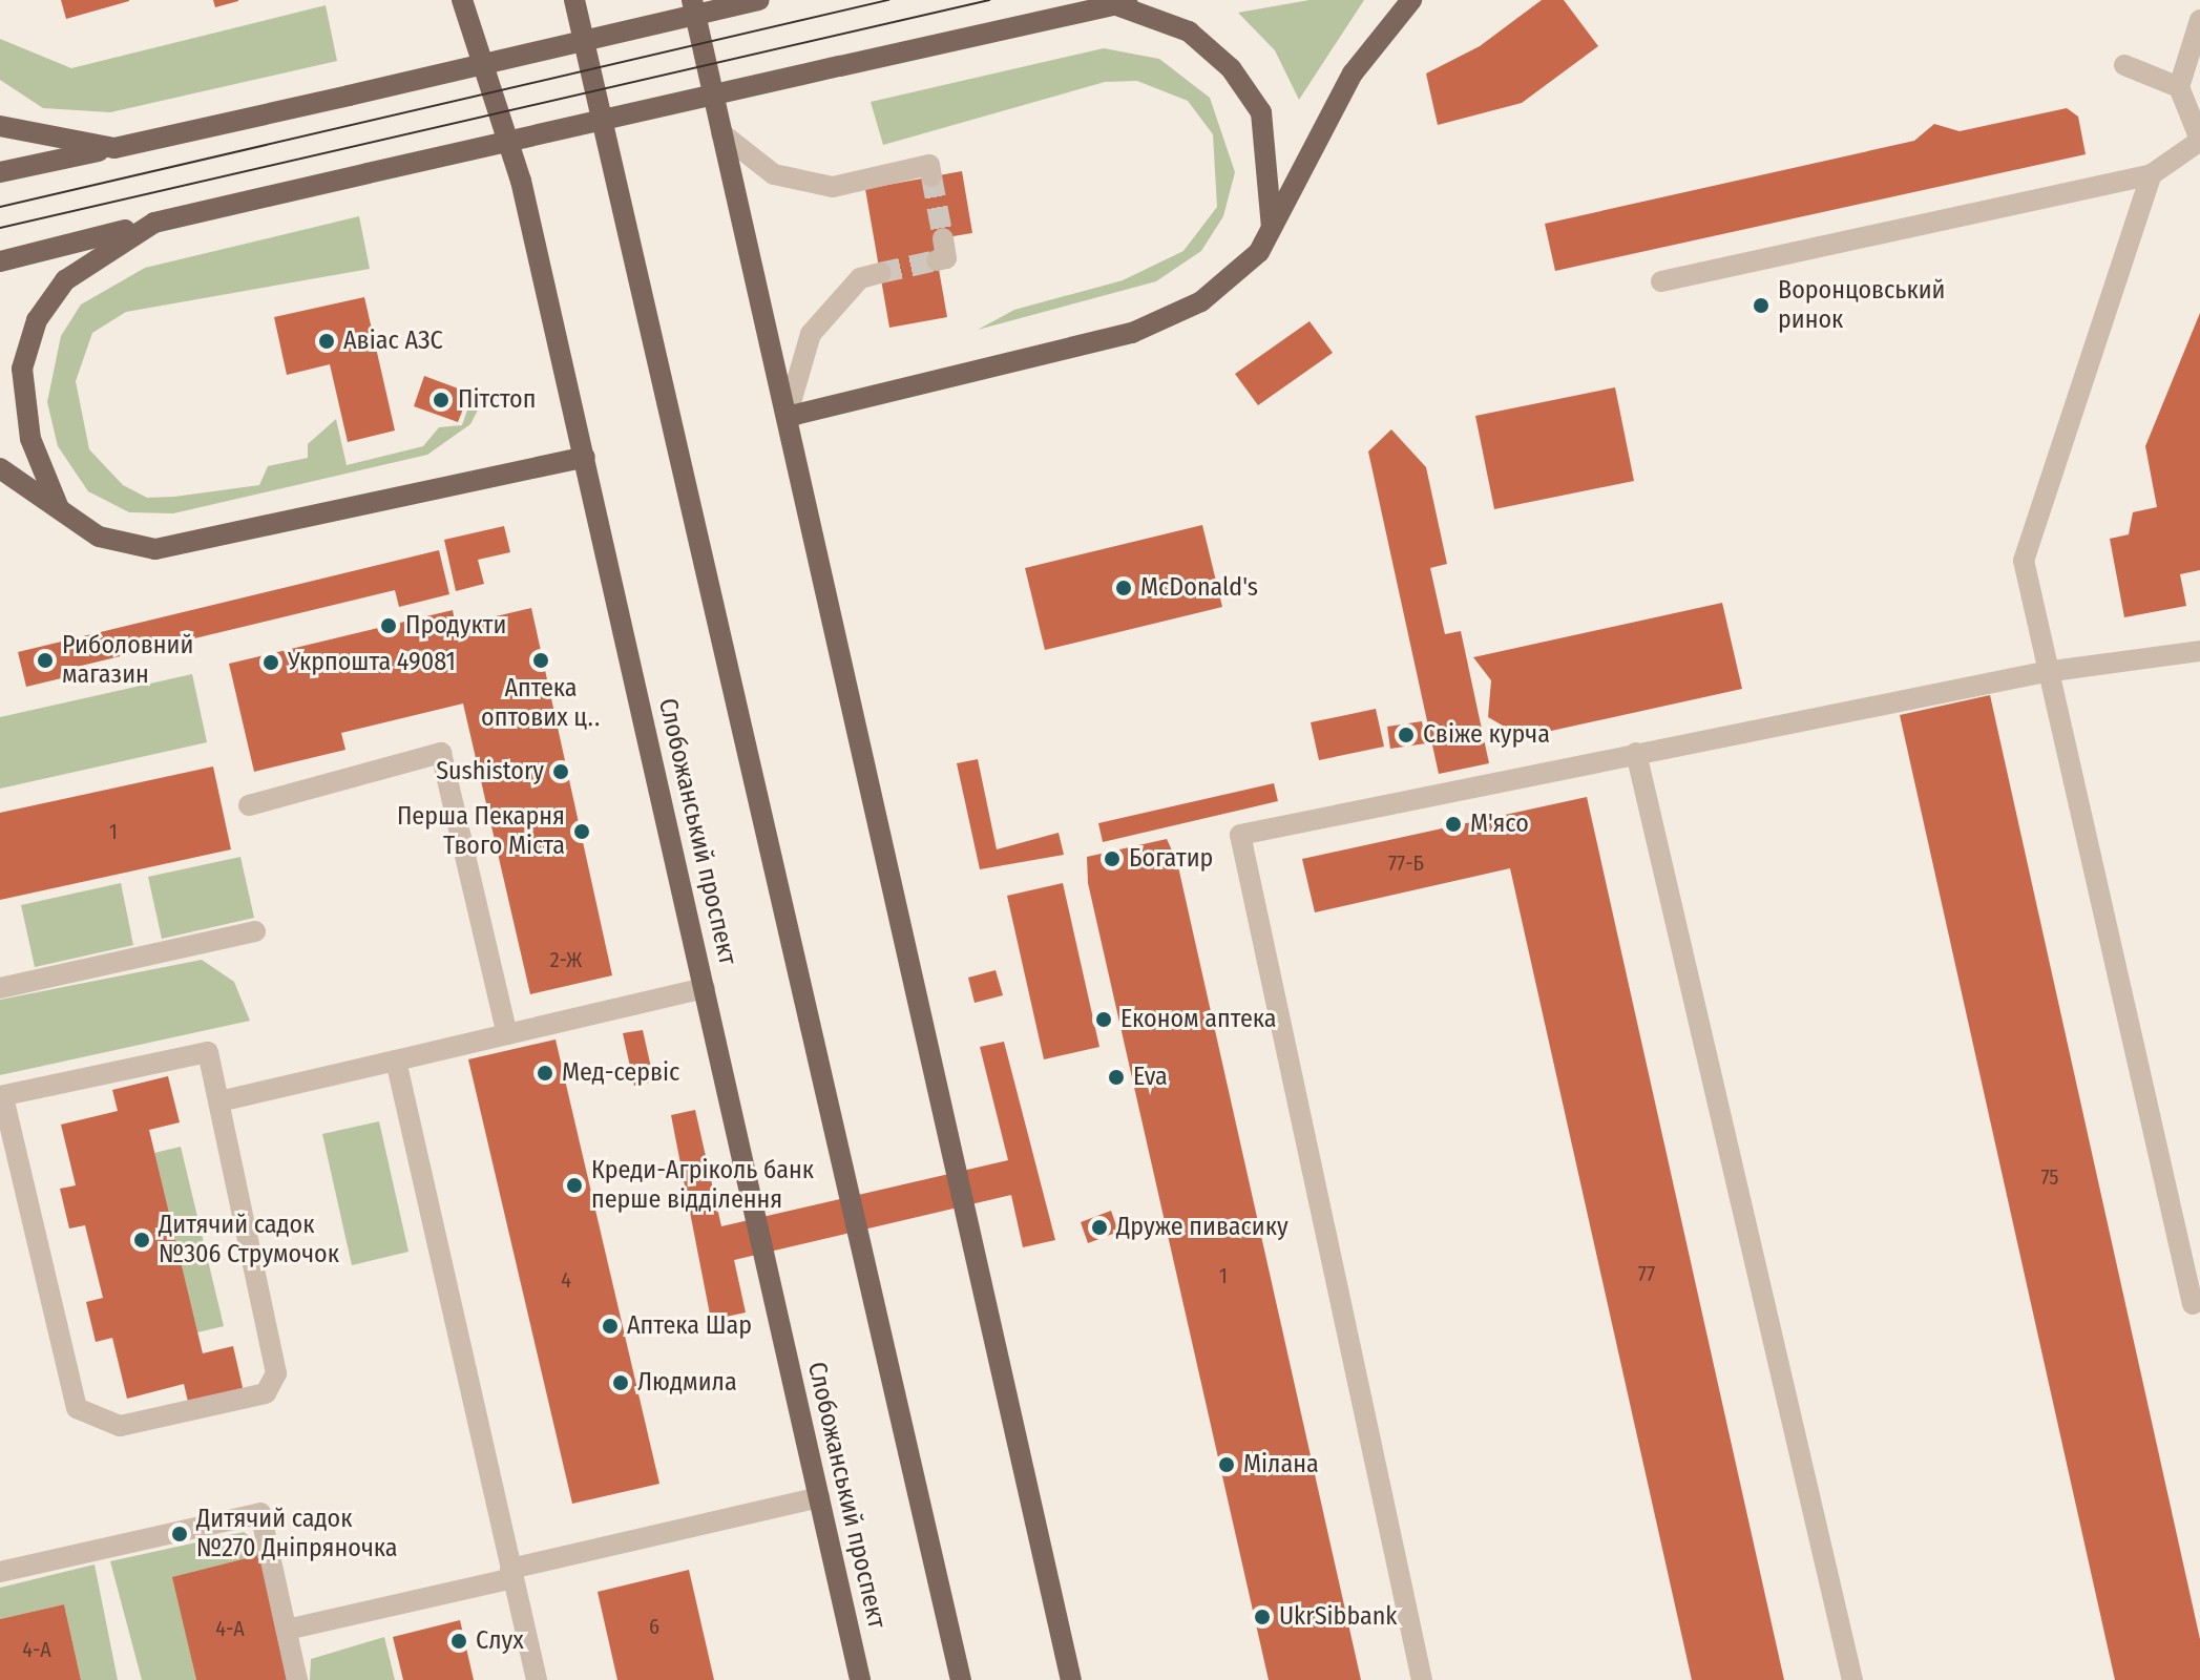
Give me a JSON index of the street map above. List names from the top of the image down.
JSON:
{
  "streets": {
    "main road": ["Слобожанський проспект"]
  },
  "places": [
    "Воронцовський ринок",
    "Авіас АЗС",
    "Пітстоп",
    "McDonald's",
    "Продукти",
    "Риболовний магазин",
    "Аптека оптових ц‥",
    "Укрпошта 49081",
    "Свіже курча",
    "Sushistory",
    "М'ясо",
    "Перша Пекарня Твого Міста",
    "Богатир",
    "Економ аптека",
    "Мед-сервіс",
    "Eva",
    "Креди-Агріколь банк перше відділення",
    "Друже пивасику",
    "Дитячий садок №306 Струмочок",
    "Аптека Шар",
    "Людмила",
    "Мілана",
    "Дитячий садок №270 Дніпряночка",
    "UkrSibbank",
    "Слух"
  ],
  "house_numbers": [
    "1",
    "77-Б",
    "2-Ж",
    "75",
    "77",
    "1",
    "4",
    "6",
    "4-А",
    "4-А"
  ]
}
